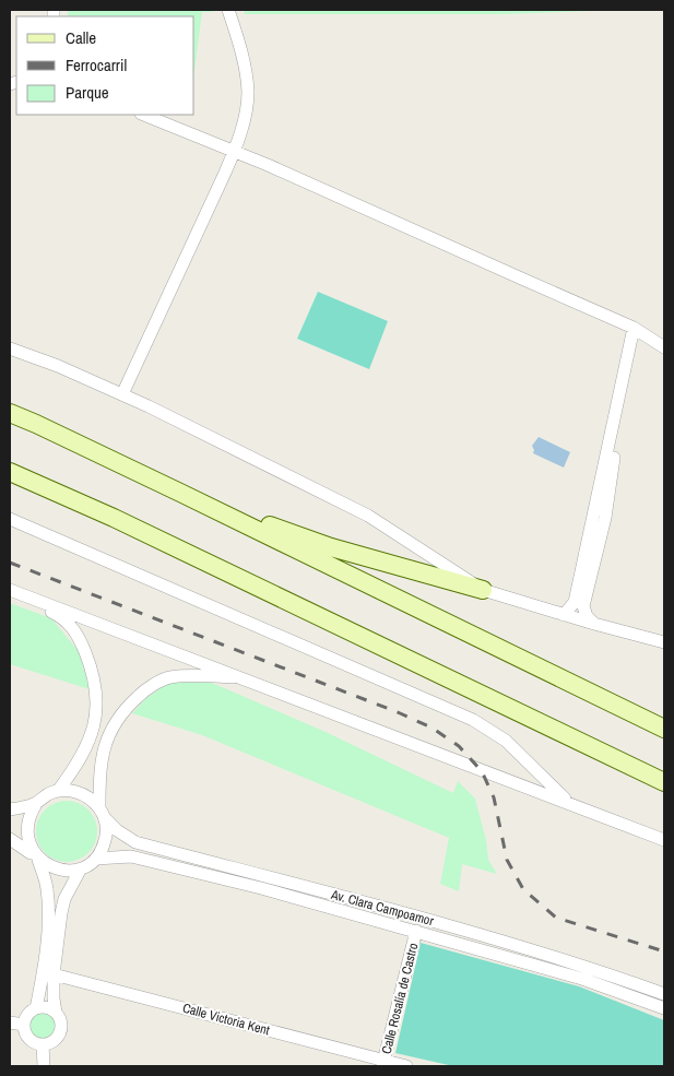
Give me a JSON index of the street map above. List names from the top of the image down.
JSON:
{
  "streets": {
    "street": ["Av. Clara Campoamor", "Calle Rosalía de Castro", "Calle Victoria Kent"]
  },
  "crossings": [
    ["Av. Clara Campoamor", "Calle Rosalía de Castro"],
    ["Calle Rosalía de Castro", "Calle Victoria Kent"]
  ],
  "legend": ["Calle", "Ferrocarril", "Parque"]
}
